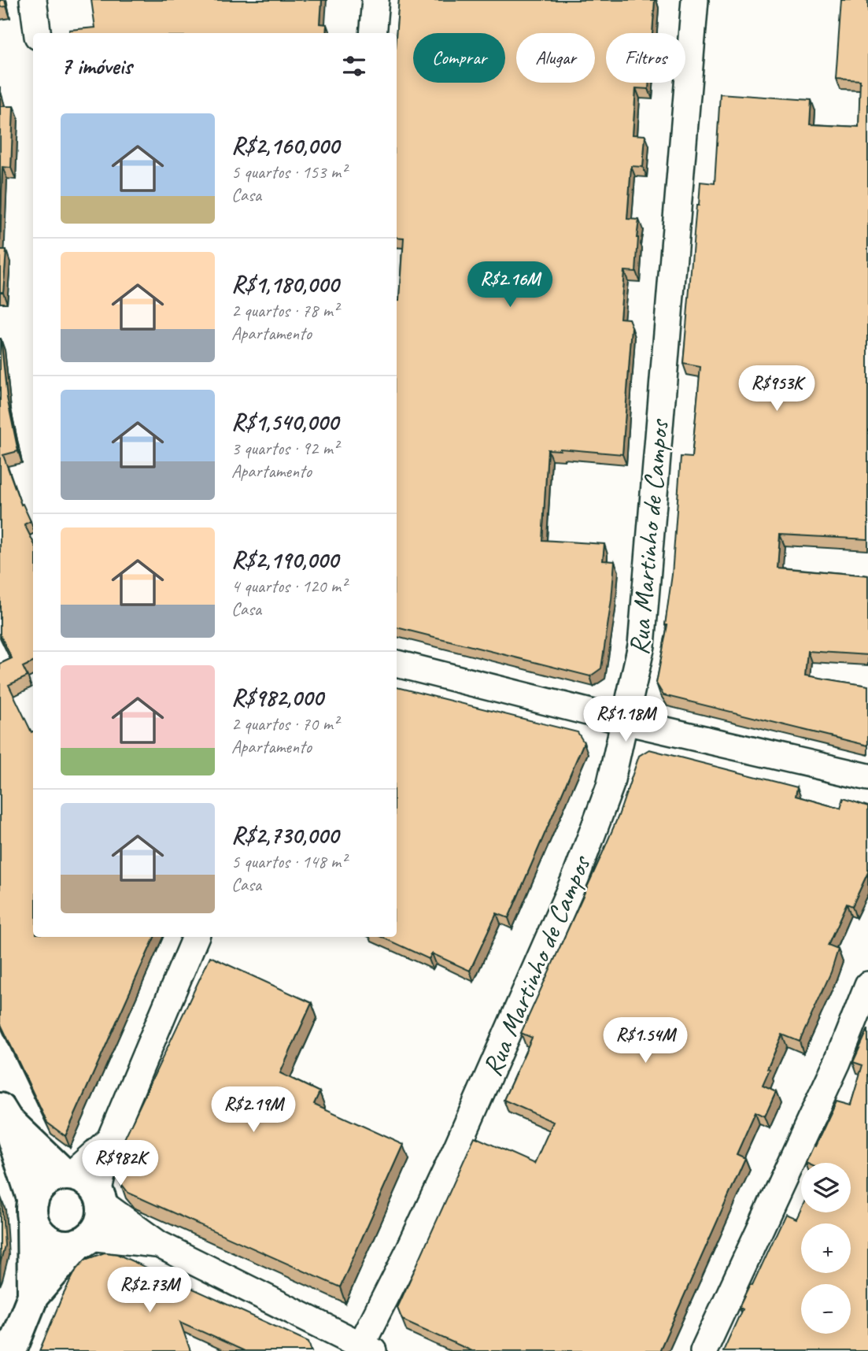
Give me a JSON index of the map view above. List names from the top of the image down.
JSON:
{
  "streets": {
    "street": ["Rua Martinho de Campos"]
  },
  "page": {
    "chip": ["Comprar", "Alugar", "Filtros"],
    "heading": "7 imóveis",
    "list": [
      {
        "name": "R$2,160,000",
        "note": "5 quartos · 153 m² · Casa"
      },
      {
        "name": "R$1,180,000",
        "note": "2 quartos · 78 m² · Apartamento"
      },
      {
        "name": "R$1,540,000",
        "note": "3 quartos · 92 m² · Apartamento"
      },
      {
        "name": "R$2,190,000",
        "note": "4 quartos · 120 m² · Casa"
      },
      {
        "name": "R$982,000",
        "note": "2 quartos · 70 m² · Apartamento"
      },
      {
        "name": "R$2,730,000",
        "note": "5 quartos · 148 m² · Casa"
      }
    ],
    "price": [
      "R$2.16M",
      "R$953K",
      "R$1.18M",
      "R$1.54M",
      "R$2.19M",
      "R$982K",
      "R$2.73M"
    ],
    "map_buttons": ["+", "−"]
  }
}
